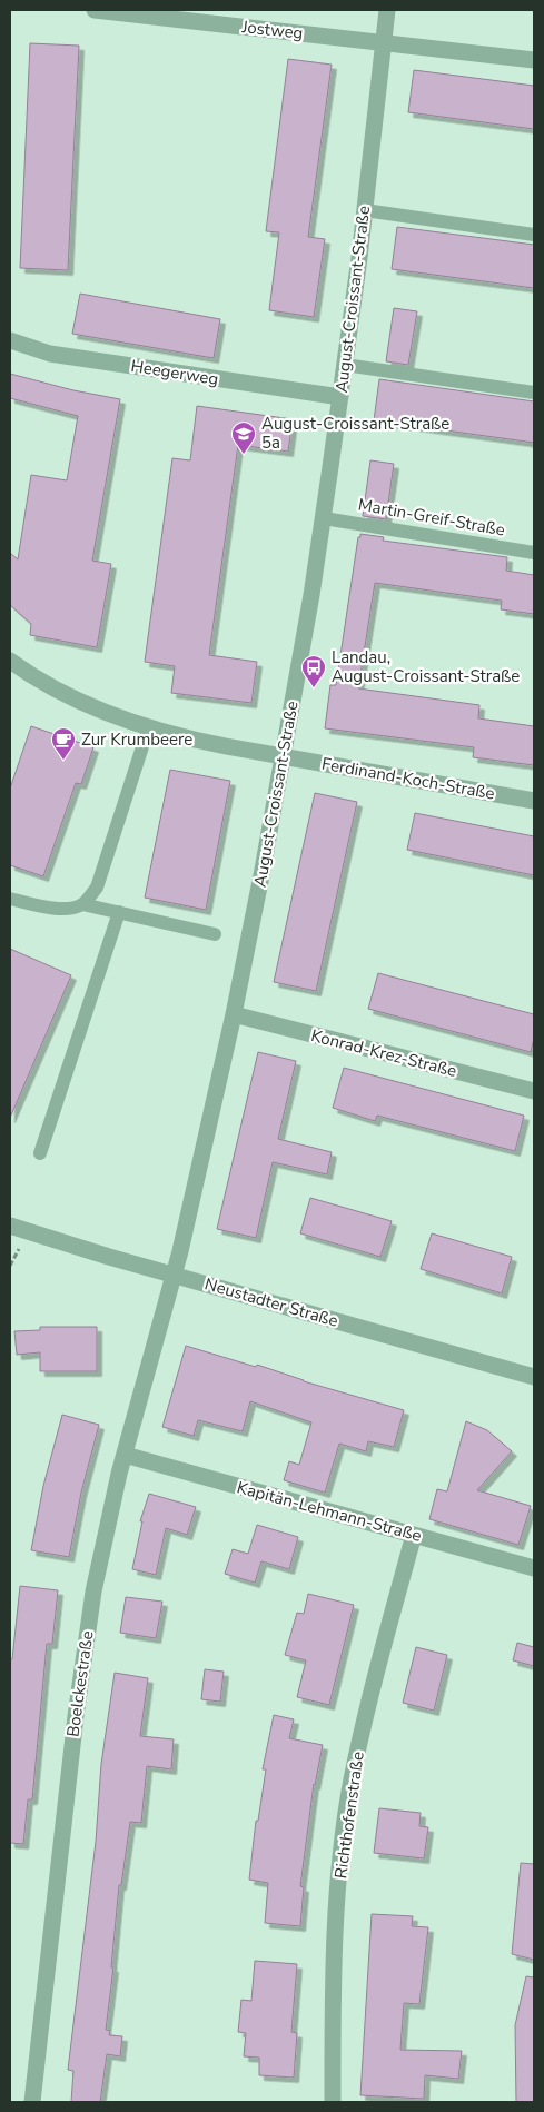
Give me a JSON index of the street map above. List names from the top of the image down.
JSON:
{
  "streets": {
    "street": [
      "Jostweg",
      "August-Croissant-Straße",
      "Heegerweg",
      "Ferdinand-Koch-Straße",
      "Konrad-Krez-Straße",
      "Neustadter Straße",
      "Kapitän-Lehmann-Straße",
      "Boelckestraße",
      "Richthofenstraße"
    ],
    "lane": ["Martin-Greif-Straße"]
  },
  "crossings": [
    ["Jostweg", "August-Croissant-Straße"],
    ["August-Croissant-Straße", "Heegerweg"],
    ["August-Croissant-Straße", "Martin-Greif-Straße"],
    ["August-Croissant-Straße", "Ferdinand-Koch-Straße"],
    ["August-Croissant-Straße", "Konrad-Krez-Straße"],
    ["August-Croissant-Straße", "Neustadter Straße"],
    ["August-Croissant-Straße", "Boelckestraße"],
    ["Neustadter Straße", "Boelckestraße"],
    ["Kapitän-Lehmann-Straße", "Boelckestraße"],
    ["Kapitän-Lehmann-Straße", "Richthofenstraße"]
  ],
  "places": {
    "school or university": ["August-Croissant-Straße 5a"],
    "bus stop": ["Landau, August-Croissant-Straße"],
    "cafe": ["Zur Krumbeere"]
  }
}
